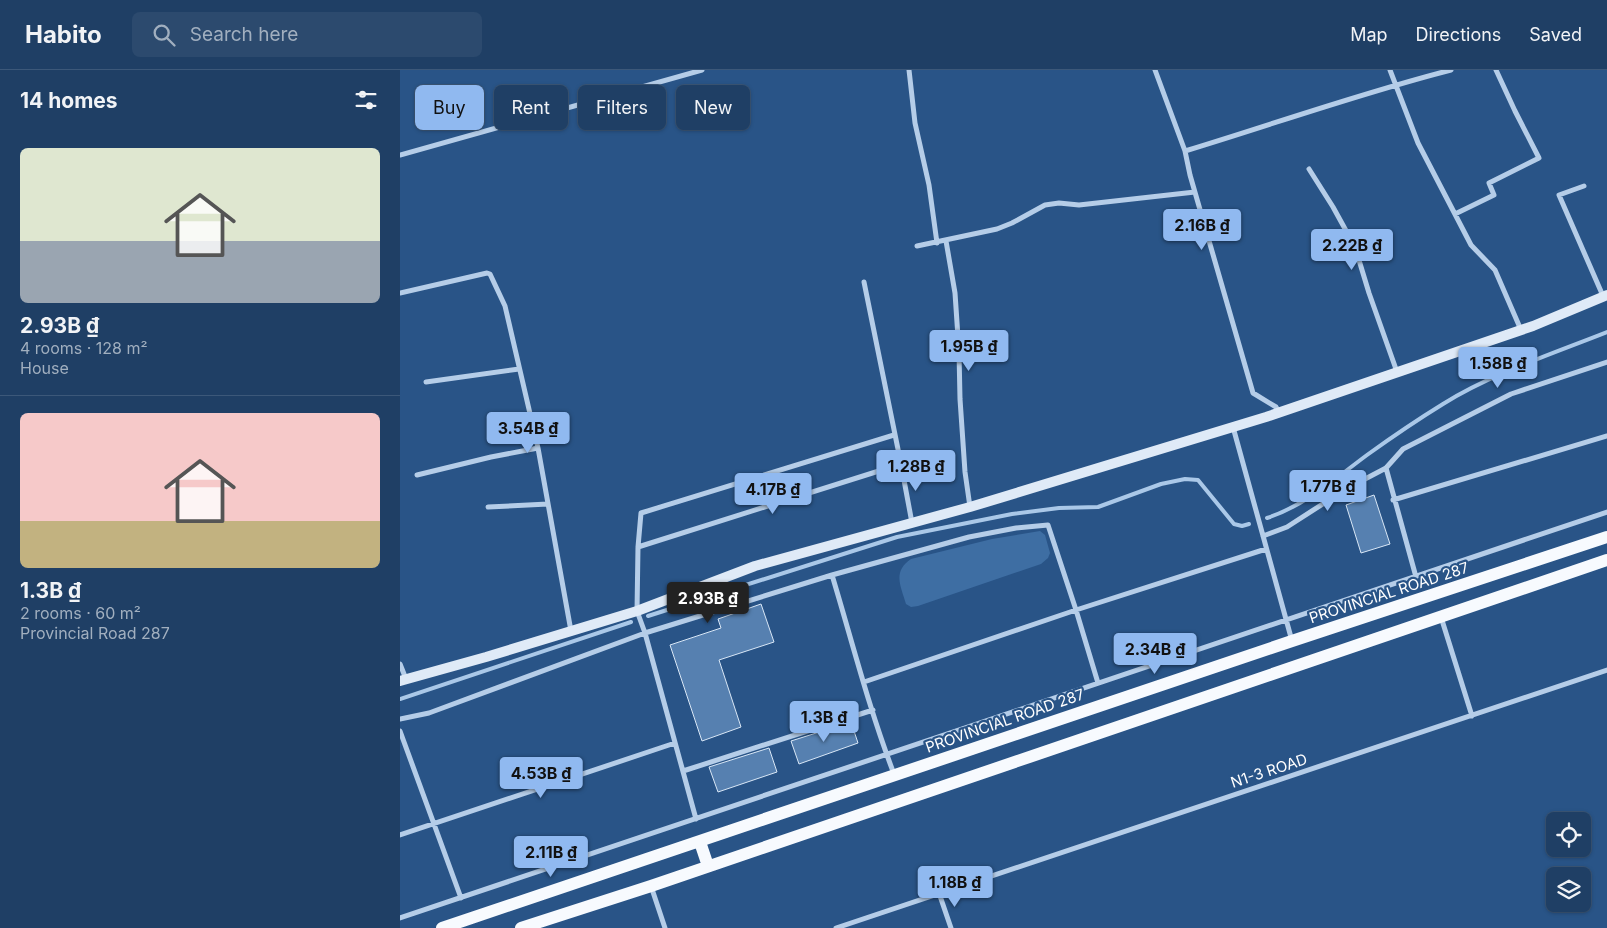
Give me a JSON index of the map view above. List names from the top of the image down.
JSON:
{
  "streets": {
    "main road": ["PROVINCIAL ROAD 287"],
    "street": ["N1-3 ROAD"]
  },
  "page": {
    "header": "Habito",
    "search": "Search here",
    "nav": ["Map", "Directions", "Saved"],
    "heading": "14 homes",
    "chip": [
      "Buy",
      "Rent",
      "Filters",
      "New"
    ],
    "list": [
      {
        "name": "2.93B ₫",
        "note": "4 rooms · 128 m² · House"
      },
      {
        "name": "1.3B ₫",
        "note": "2 rooms · 60 m² · Provincial Road 287"
      }
    ],
    "price": [
      "2.16B ₫",
      "2.22B ₫",
      "1.95B ₫",
      "1.58B ₫",
      "3.54B ₫",
      "1.28B ₫",
      "1.77B ₫",
      "4.17B ₫",
      "2.93B ₫",
      "2.34B ₫",
      "1.3B ₫",
      "4.53B ₫",
      "2.11B ₫",
      "1.18B ₫"
    ]
  }
}
